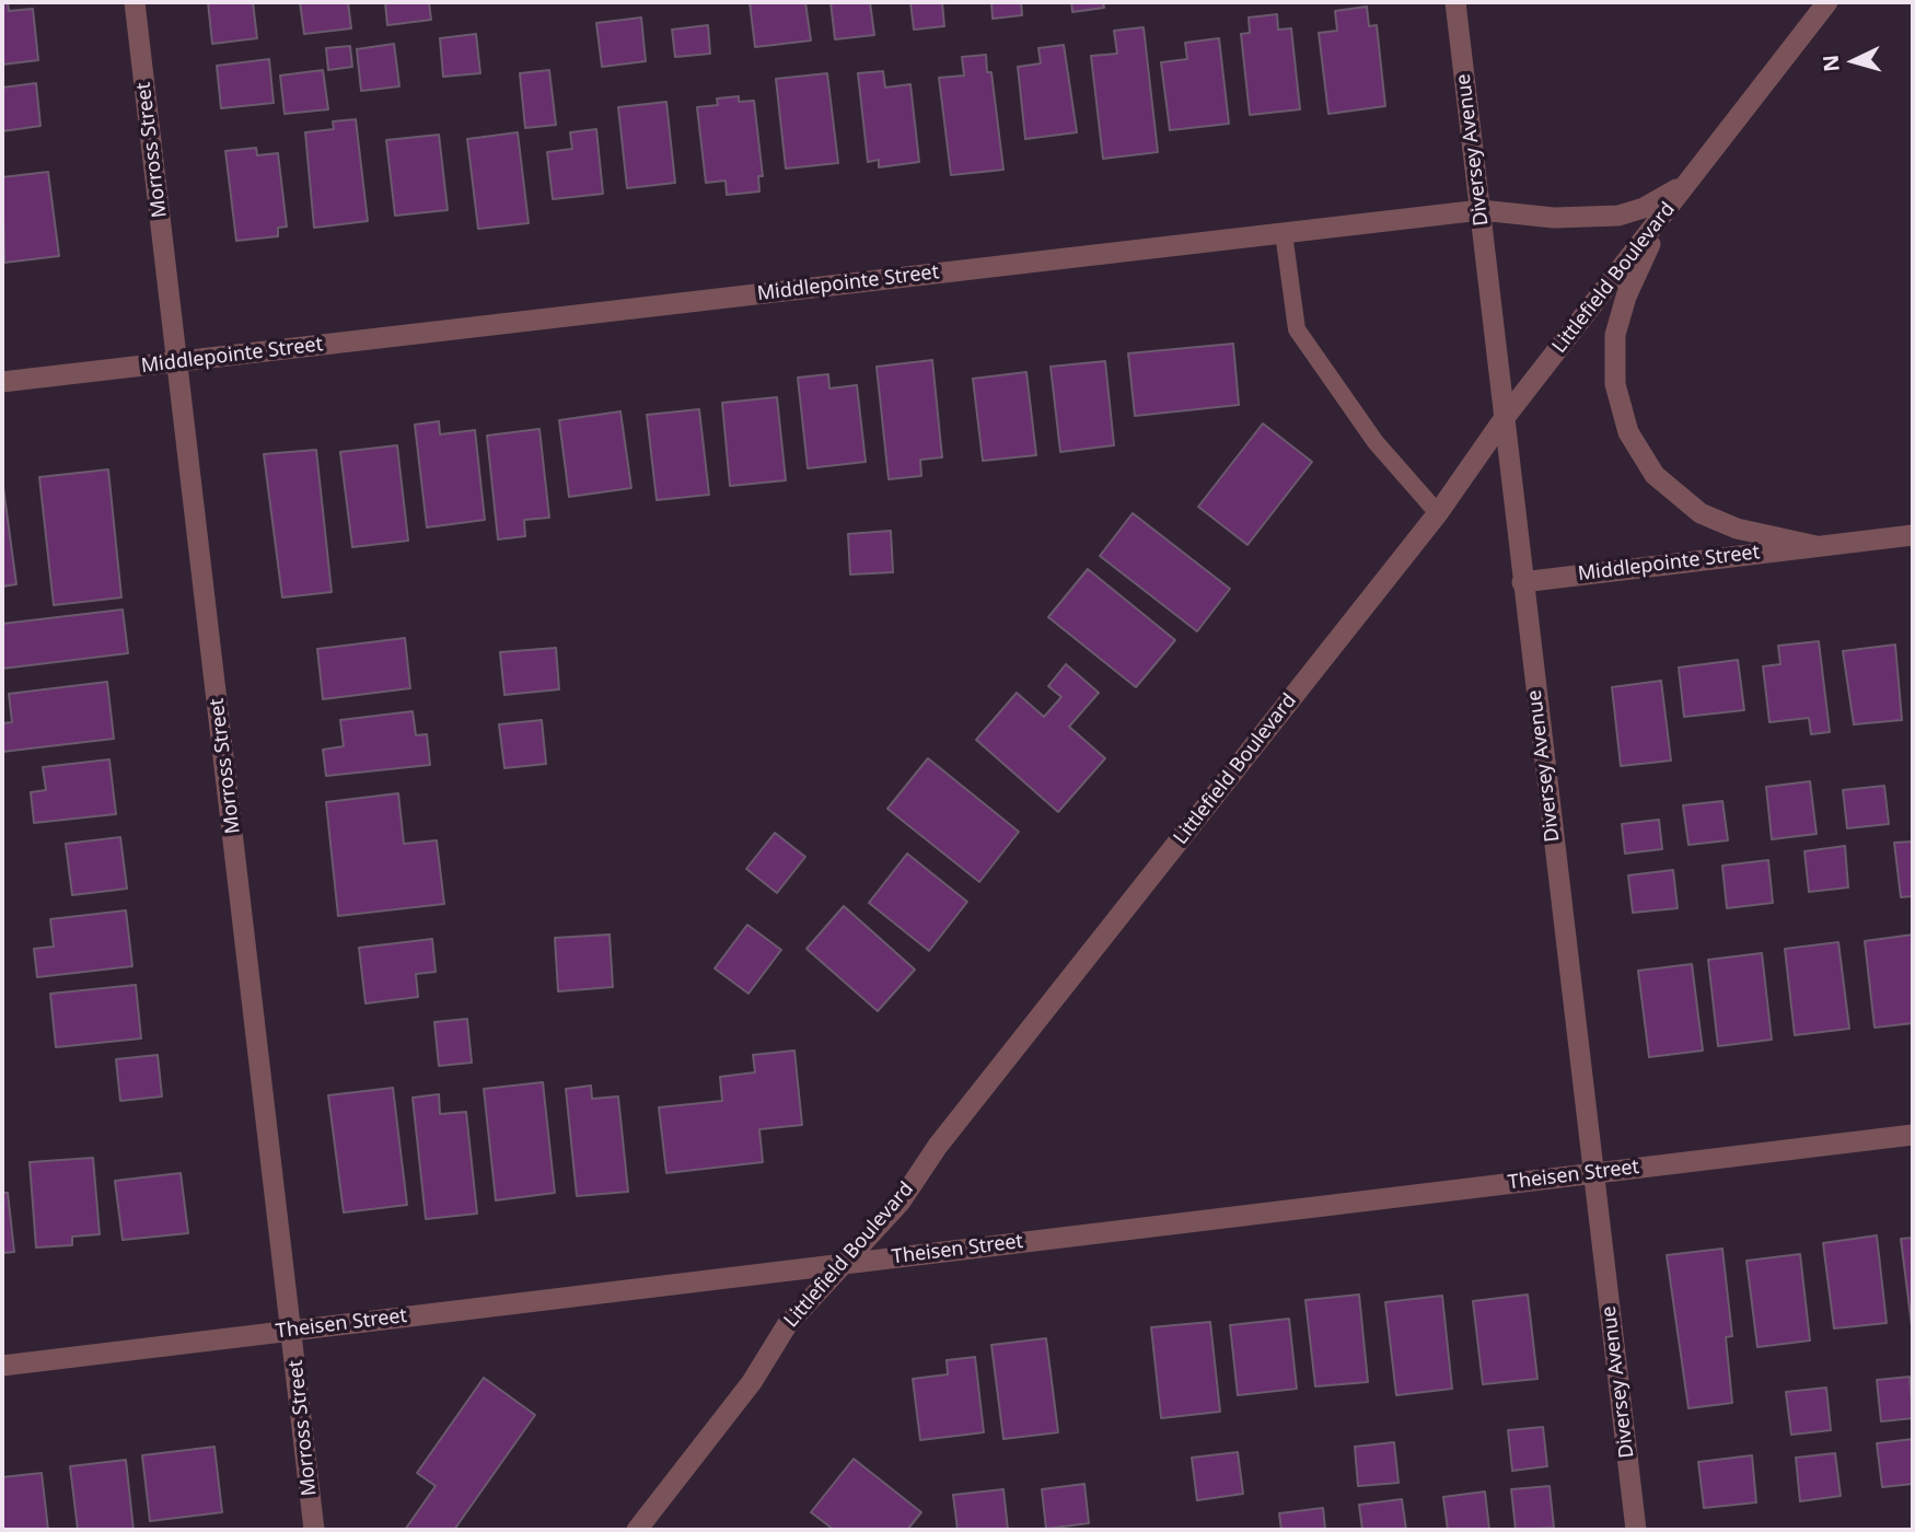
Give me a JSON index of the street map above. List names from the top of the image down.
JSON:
{
  "streets": {
    "street": [
      "Morross Street",
      "Diversey Avenue",
      "Littlefield Boulevard",
      "Middlepointe Street",
      "Theisen Street"
    ]
  },
  "crossings": [
    ["Morross Street", "Middlepointe Street"],
    ["Morross Street", "Theisen Street"],
    ["Diversey Avenue", "Littlefield Boulevard"],
    ["Diversey Avenue", "Middlepointe Street"],
    ["Diversey Avenue", "Theisen Street"],
    ["Littlefield Boulevard", "Middlepointe Street"],
    ["Littlefield Boulevard", "Theisen Street"]
  ],
  "north": "left"
}
